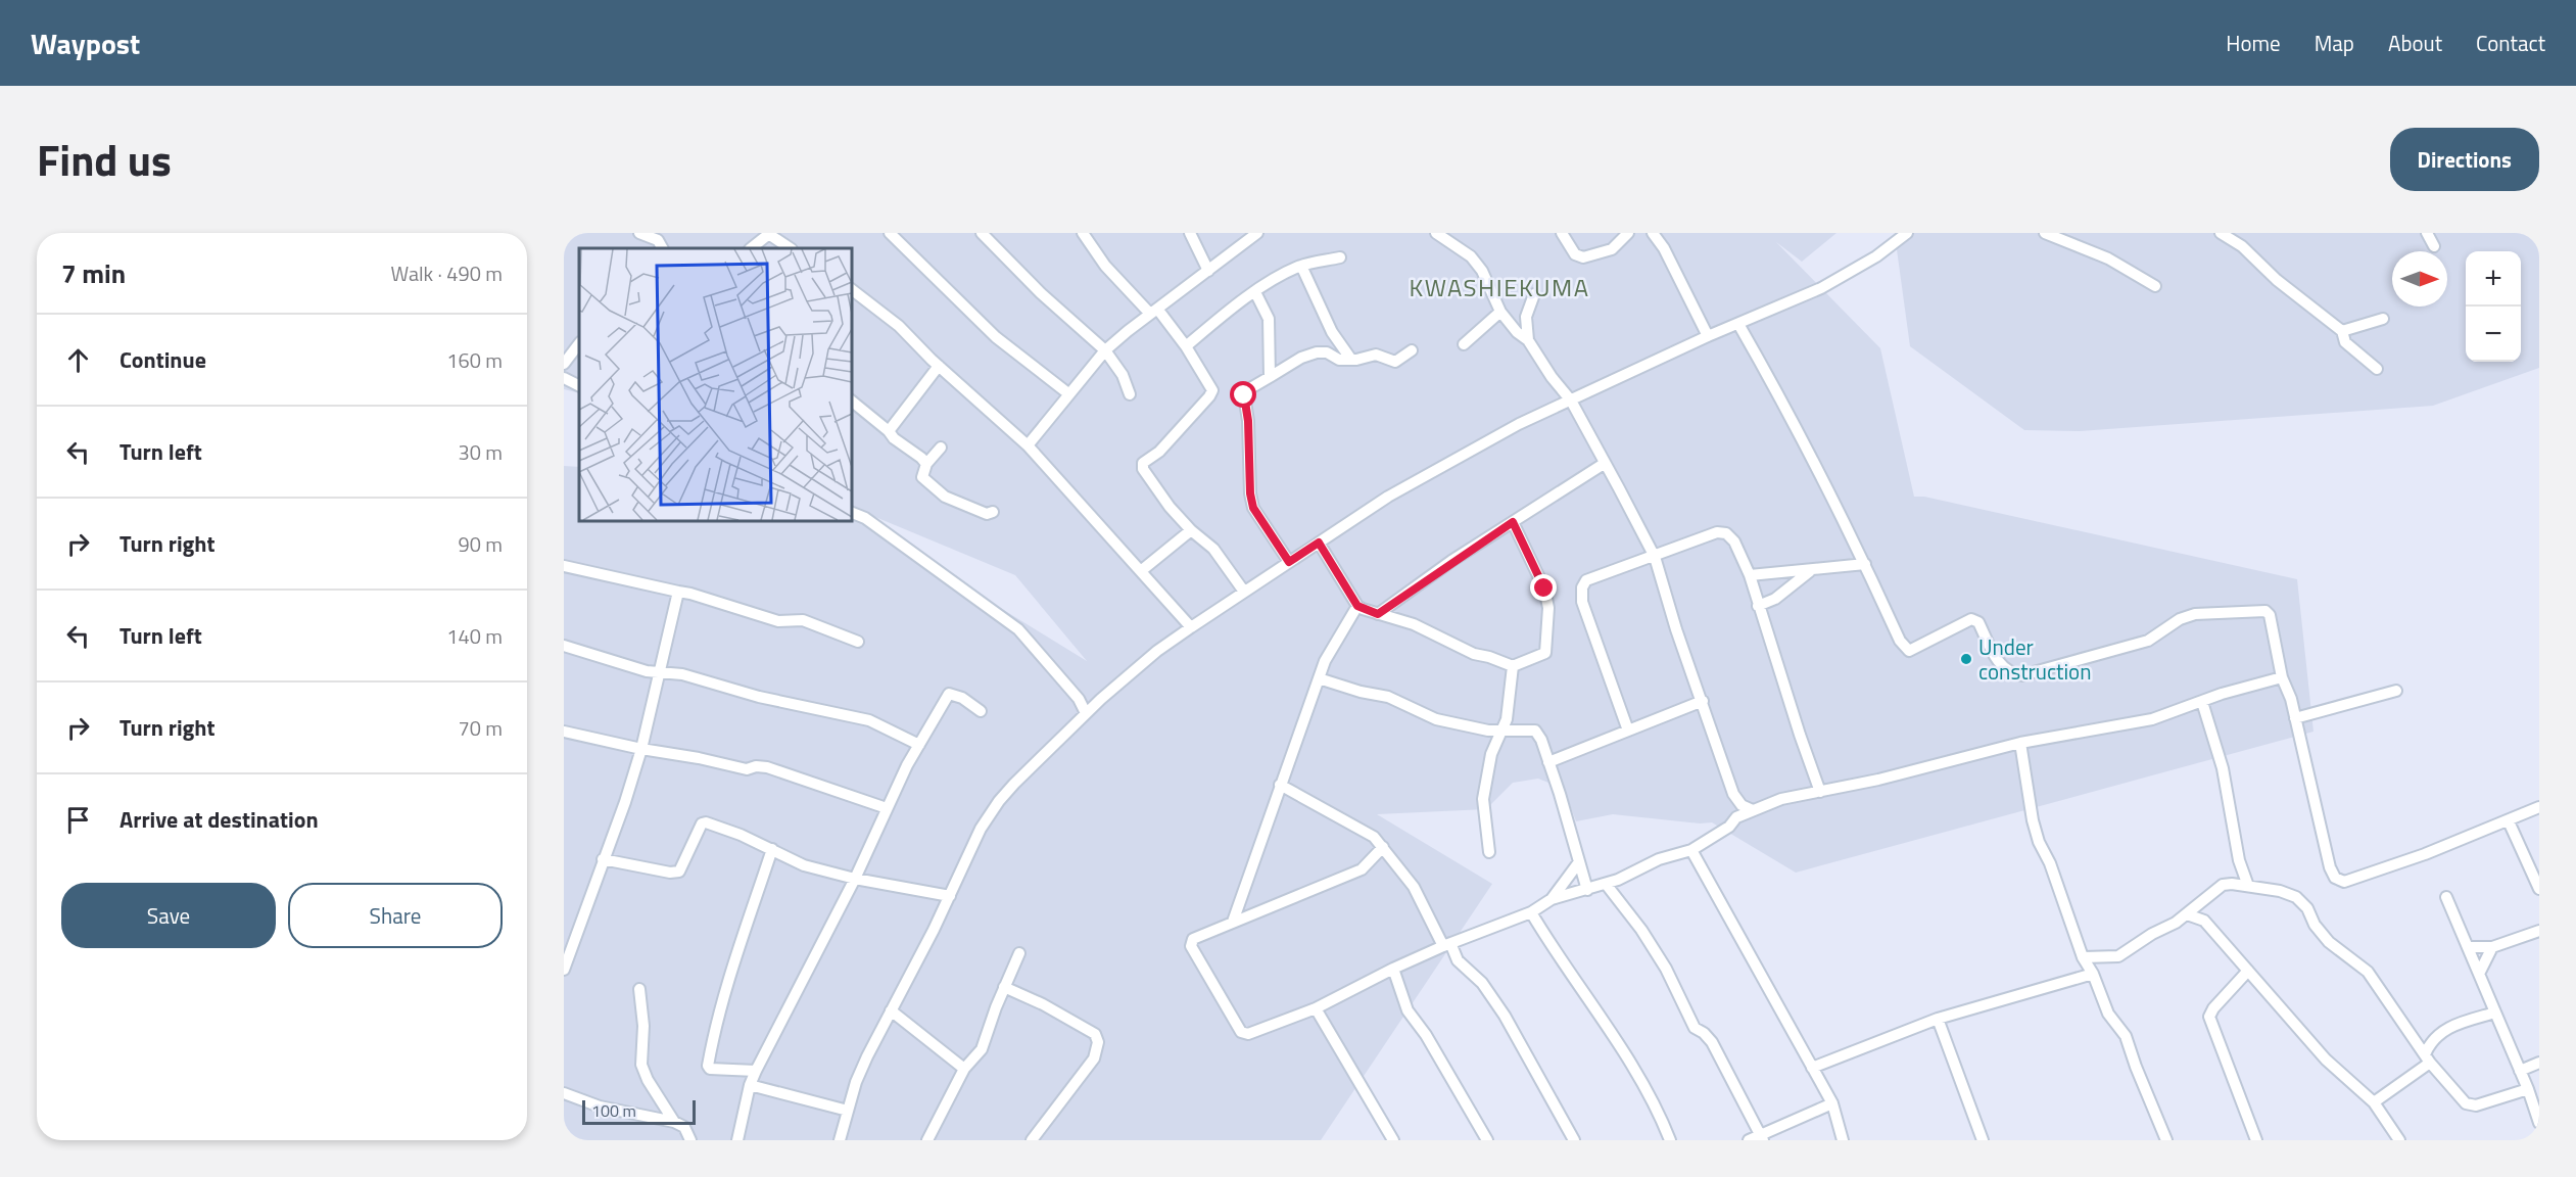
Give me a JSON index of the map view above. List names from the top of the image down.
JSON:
{
  "districts": ["KWASHIEKUMA"],
  "places": ["Under construction"],
  "scale_bar": "100 m",
  "north": "right",
  "page": {
    "header": "Waypost",
    "nav": [
      "Home",
      "Map",
      "About",
      "Contact"
    ],
    "title": "Find us",
    "buttons": [
      "Directions",
      ["Save", "Share"]
    ],
    "heading": ["7 min", "Walk · 490 m"],
    "map_buttons": ["+", "−"],
    "list": [
      ["Continue", "160 m"],
      ["Turn left", "30 m"],
      ["Turn right", "90 m"],
      ["Turn left", "140 m"],
      ["Turn right", "70 m"],
      "Arrive at destination"
    ],
    "scale": "100 m"
  }
}
